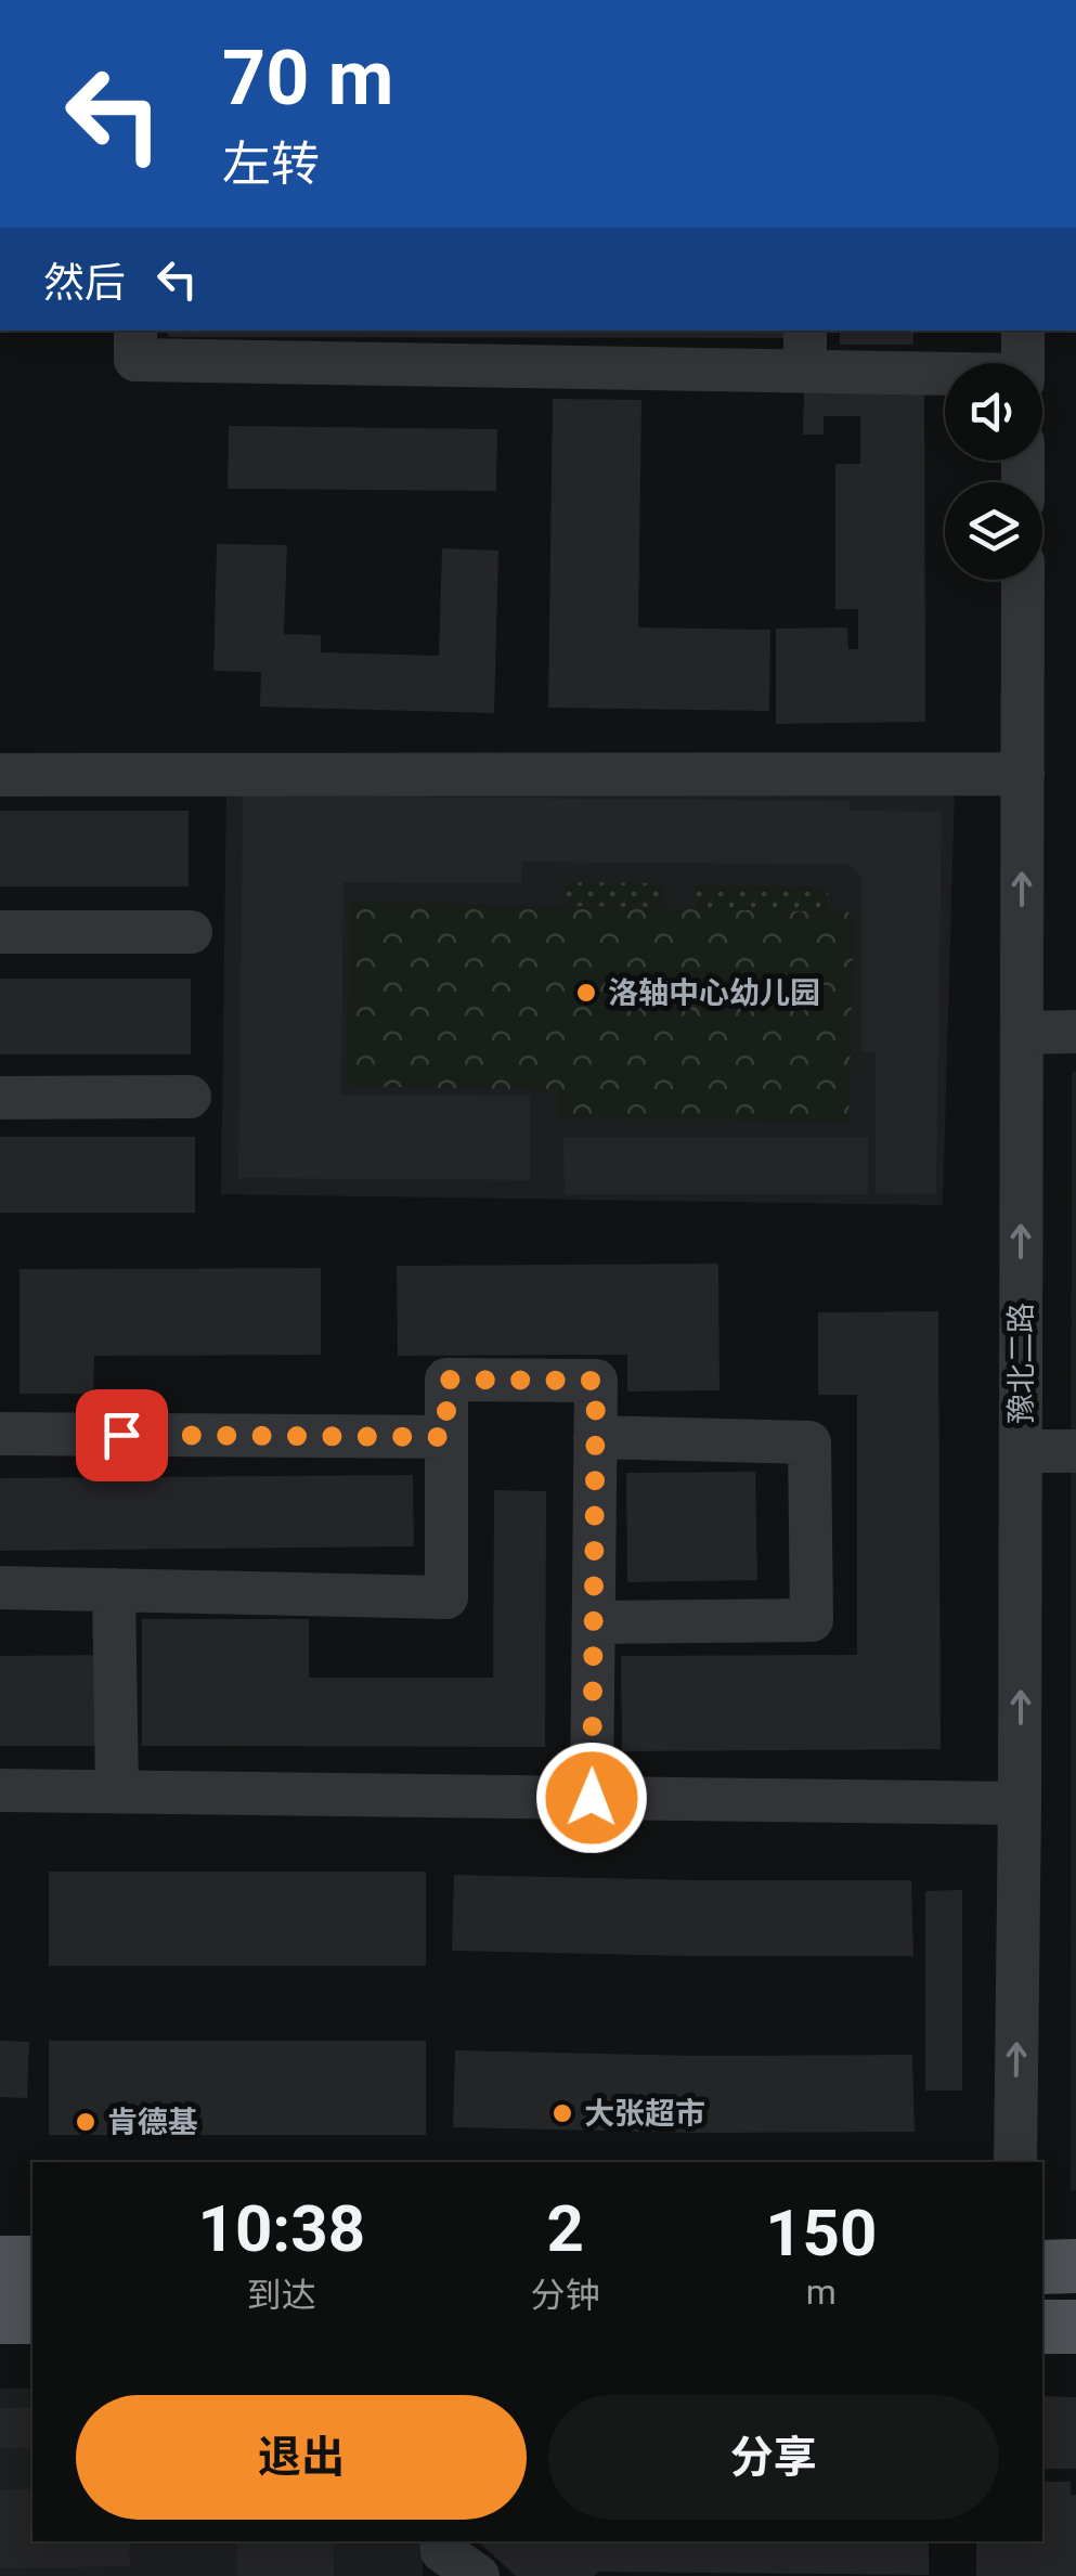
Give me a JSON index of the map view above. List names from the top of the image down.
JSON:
{
  "streets": {
    "street": ["豫北二路"]
  },
  "one_way": ["豫北二路"],
  "places": ["洛轴中心幼儿园", "大张超市", "肯德基"],
  "page": {
    "turn": ["70 m", "左转"],
    "then": "然后",
    "eta": [
      "10:38",
      "到达",
      "2",
      "分钟",
      "150",
      "m"
    ],
    "buttons": ["退出", "分享"]
  }
}
